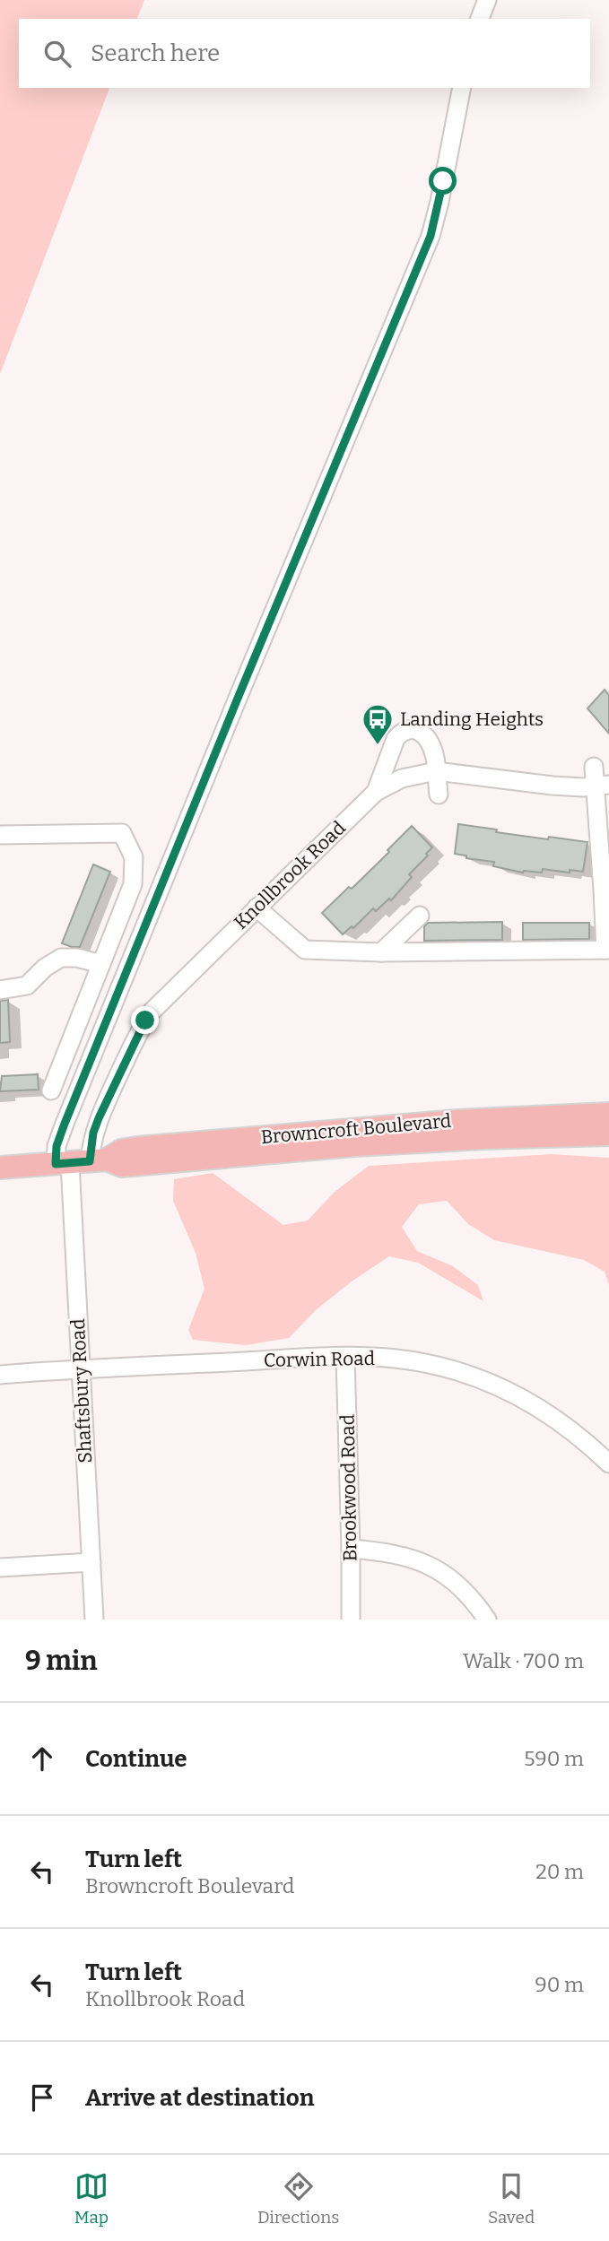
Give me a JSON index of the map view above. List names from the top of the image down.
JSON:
{
  "streets": {
    "main road": ["Browncroft Boulevard"],
    "street": [
      "Knollbrook Road",
      "Corwin Road",
      "Shaftsbury Road",
      "Brookwood Road"
    ]
  },
  "crossings": [
    ["Knollbrook Road", "Browncroft Boulevard"],
    ["Knollbrook Road", "Shaftsbury Road"],
    ["Browncroft Boulevard", "Shaftsbury Road"],
    ["Corwin Road", "Shaftsbury Road"],
    ["Corwin Road", "Brookwood Road"]
  ],
  "places": {
    "bus stop": ["Landing Heights"]
  },
  "page": {
    "search": "Search here",
    "heading": ["9 min", "Walk · 700 m"],
    "list": [
      ["Continue", "590 m"],
      ["Turn left", "Browncroft Boulevard", "20 m"],
      ["Turn left", "Knollbrook Road", "90 m"],
      "Arrive at destination"
    ],
    "nav": ["Map", "Directions", "Saved"]
  }
}
